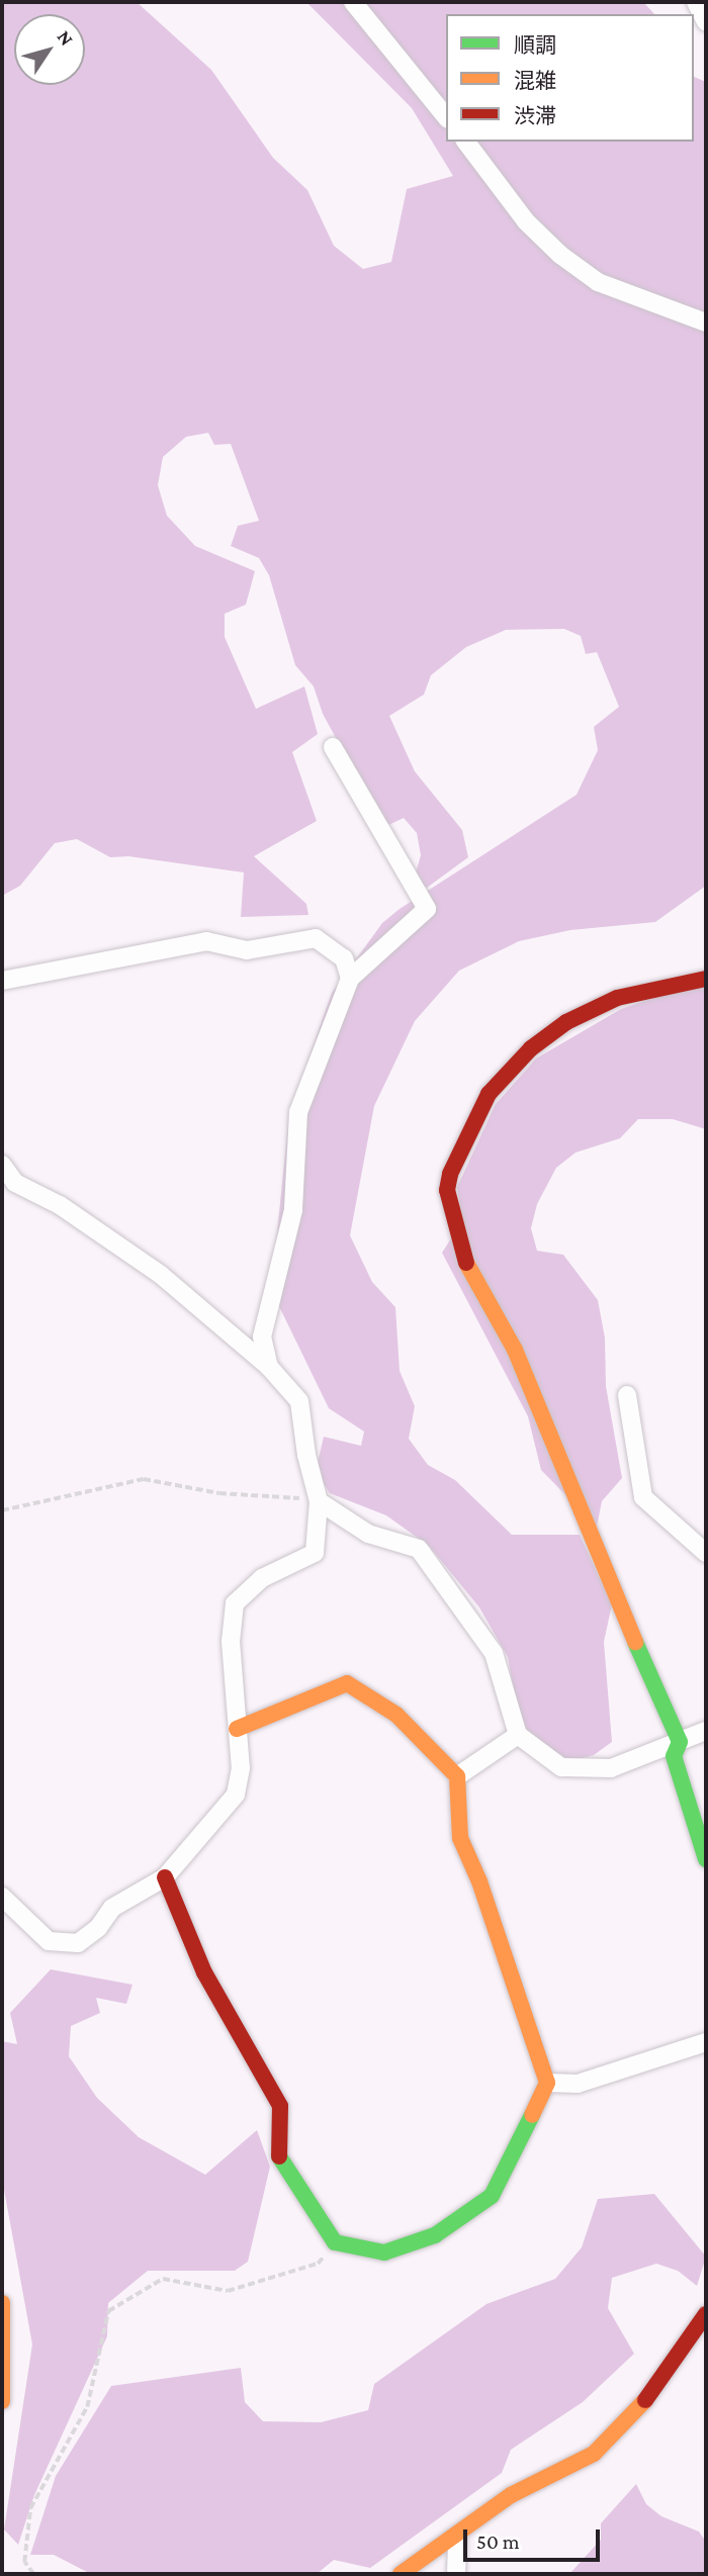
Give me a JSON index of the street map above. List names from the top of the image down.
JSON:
{
  "legend": ["順調", "混雑", "渋滞"],
  "scale_bar": "50 m",
  "north": "top right"
}
